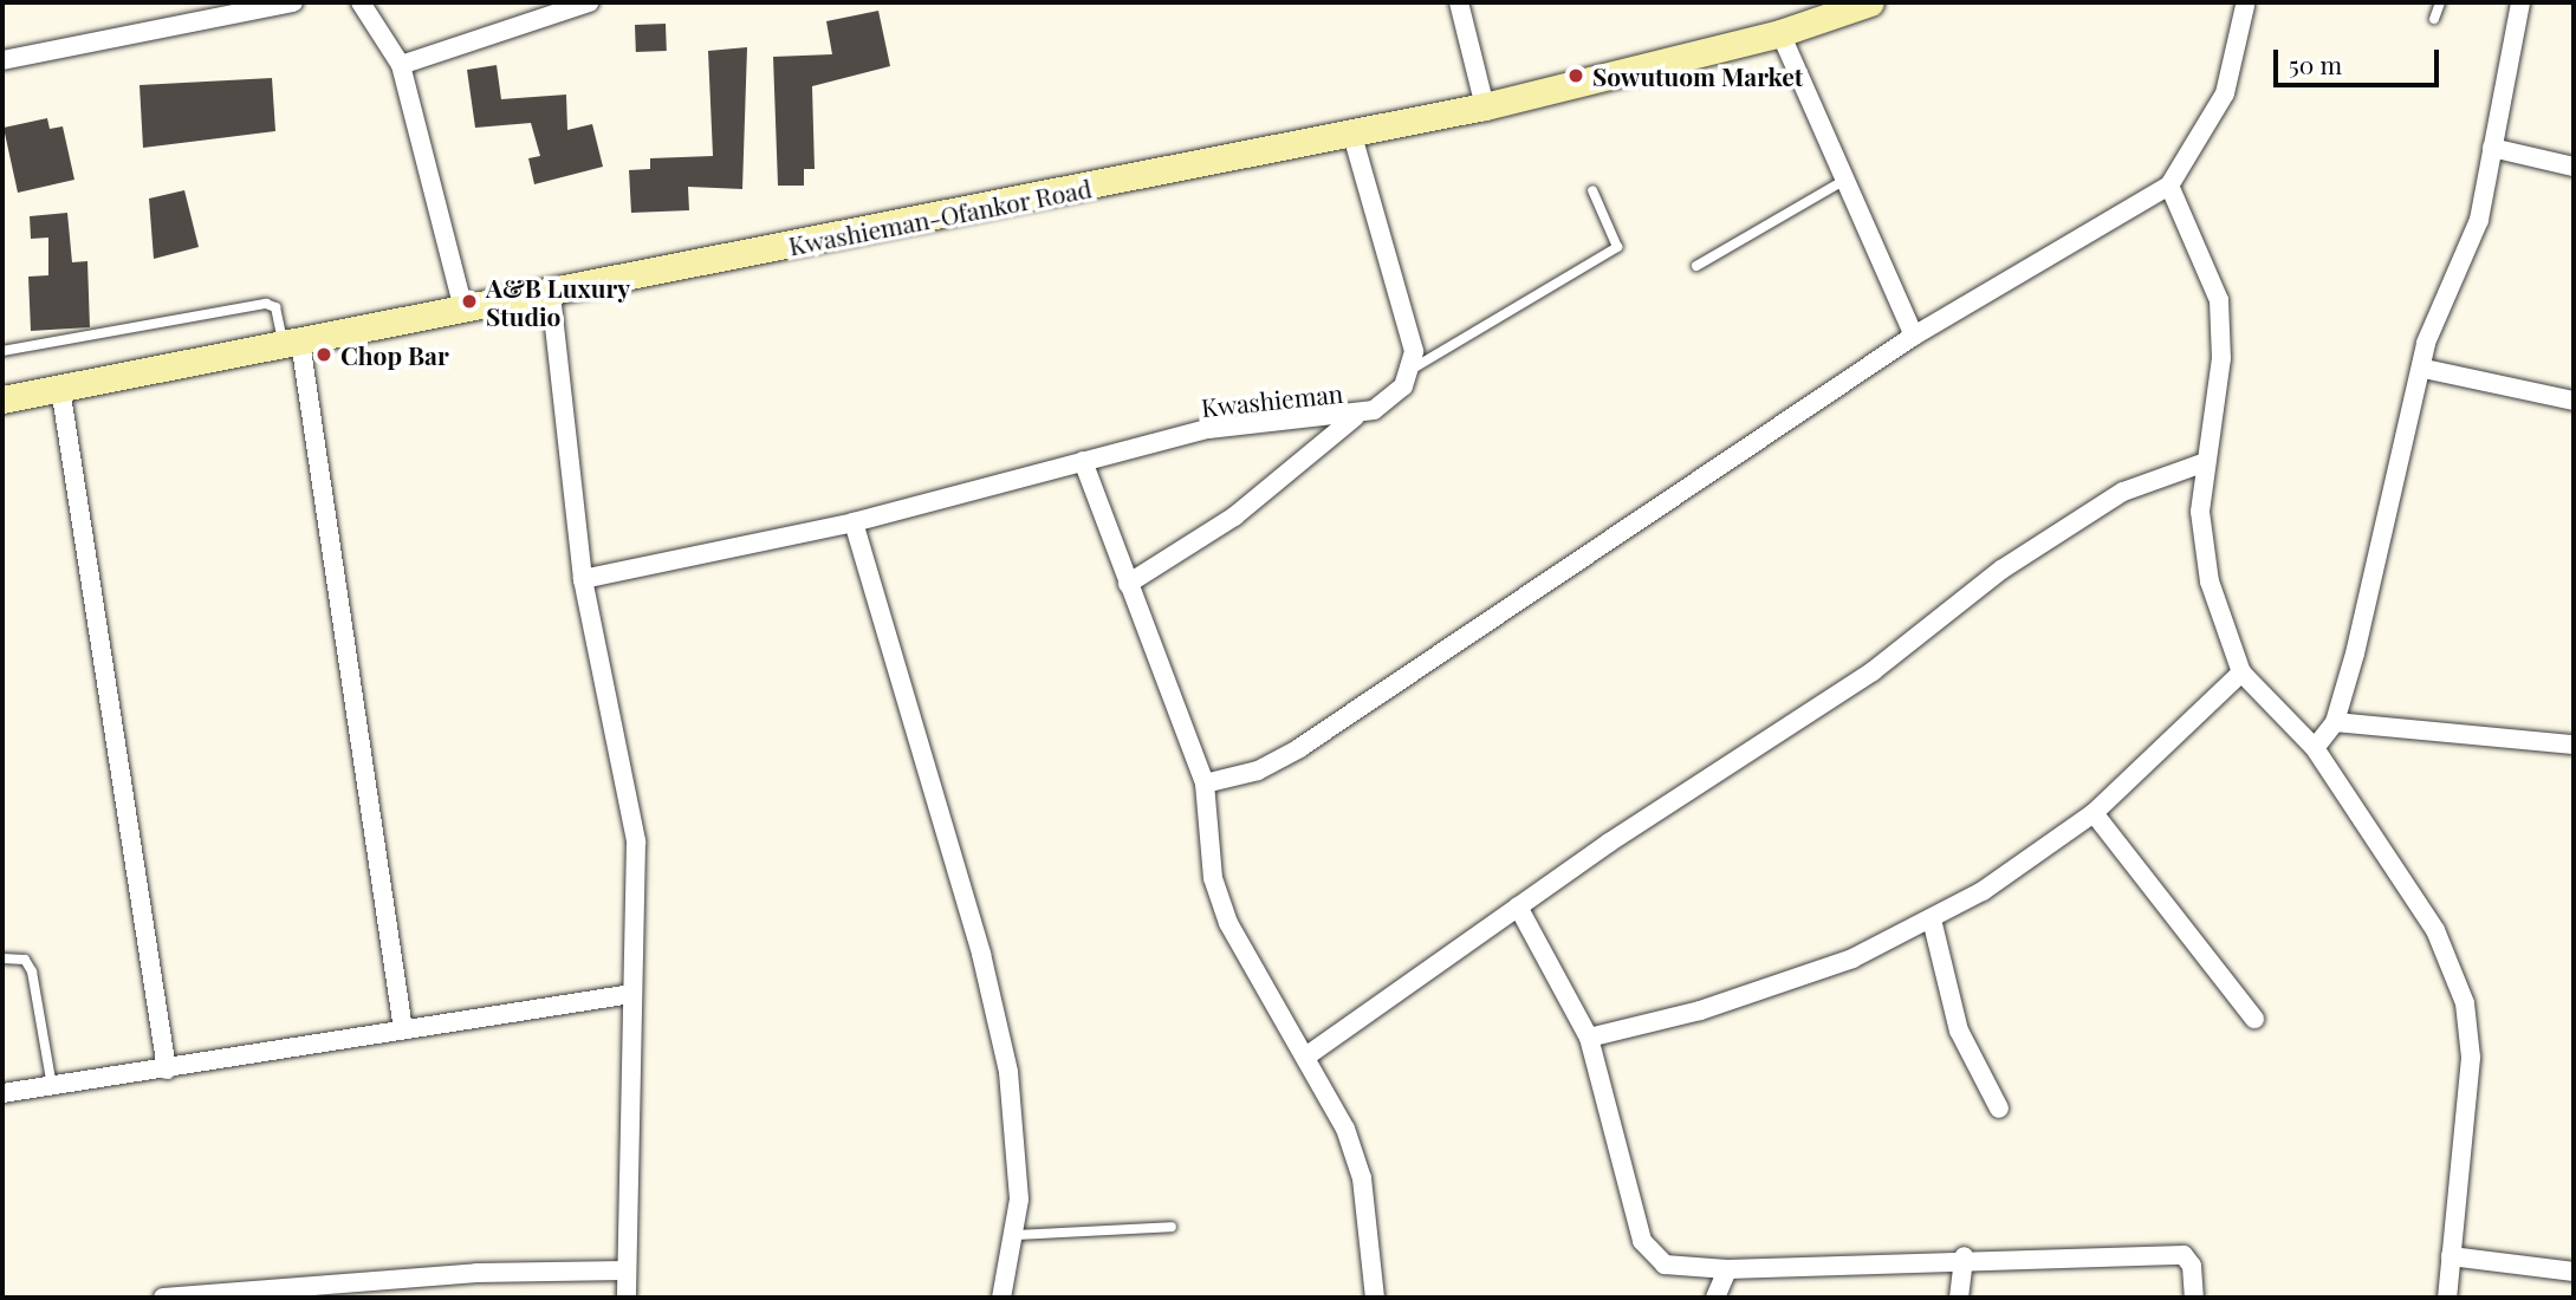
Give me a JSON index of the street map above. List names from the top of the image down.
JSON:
{
  "streets": {
    "main road": ["Kwashieman-Ofankor Road"],
    "street": ["Kwashieman"]
  },
  "places": ["Sowutuom Market", "A&B Luxury Studio", "Chop Bar"],
  "scale_bar": "50 m"
}
